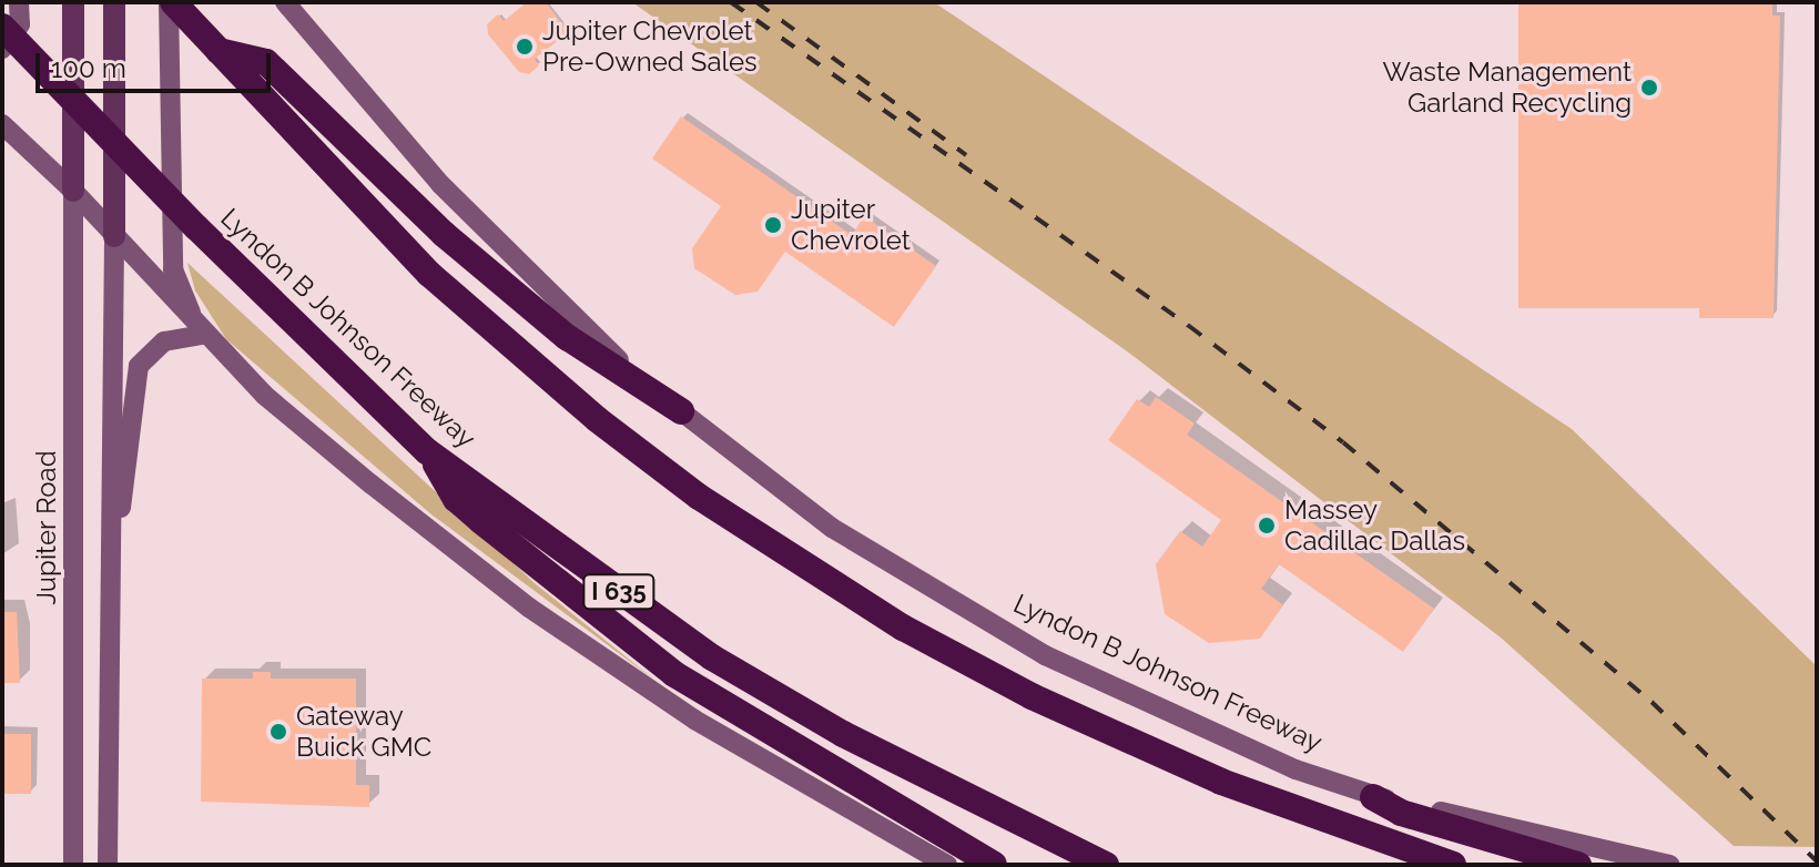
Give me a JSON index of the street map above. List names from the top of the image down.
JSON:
{
  "streets": {
    "highway": ["Lyndon B Johnson Freeway", "I 635"],
    "main road": ["Jupiter Road"]
  },
  "places": [
    "Jupiter Chevrolet Pre-Owned Sales",
    "Waste Management Garland Recycling",
    "Jupiter Chevrolet",
    "Massey Cadillac Dallas",
    "Gateway Buick GMC"
  ],
  "scale_bar": "100 m"
}
